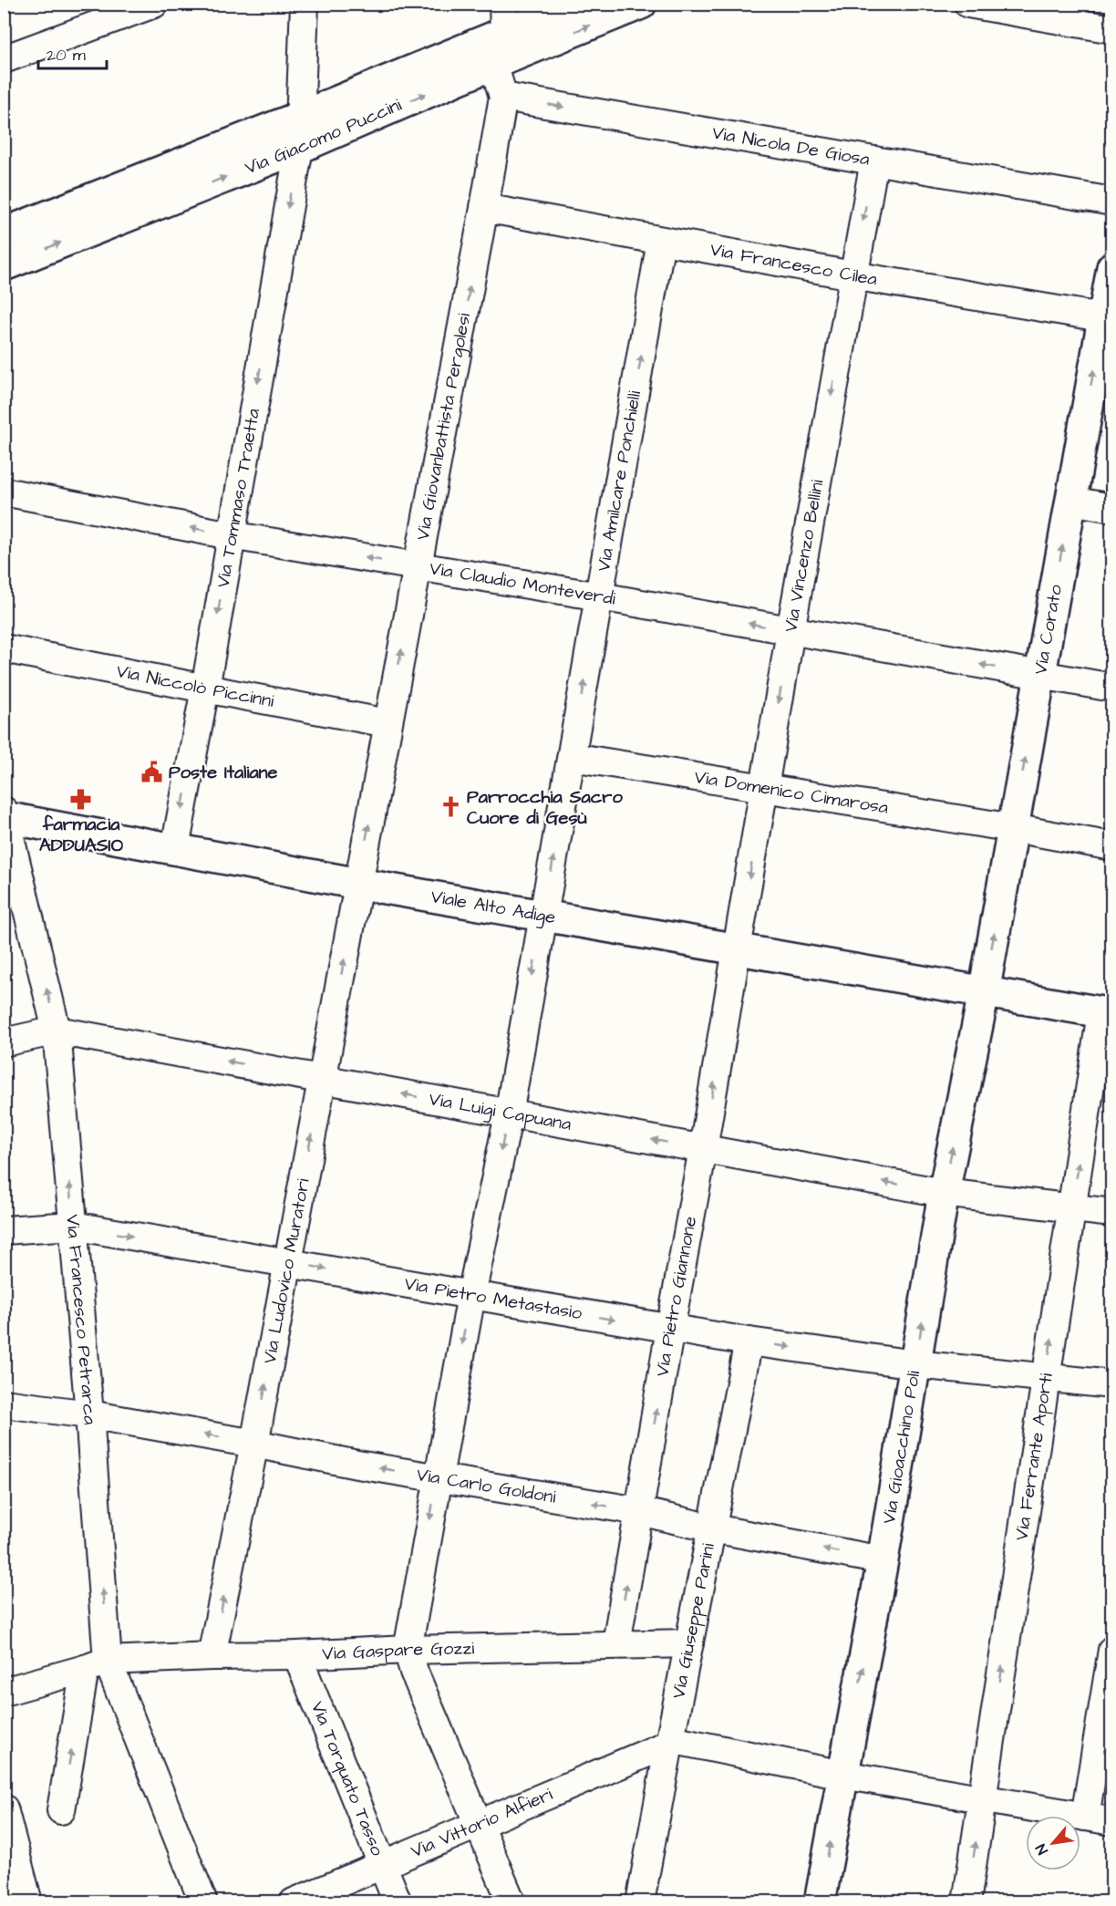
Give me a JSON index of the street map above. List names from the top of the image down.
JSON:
{
  "streets": {
    "street": [
      "Via Giacomo Puccini",
      "Via Nicola De Giosa",
      "Via Francesco Cilea",
      "Via Giovanbattista Pergolesi",
      "Via Amilcare Ponchielli",
      "Via Tommaso Traetta",
      "Via Vincenzo Bellini",
      "Via Claudio Monteverdi",
      "Via Corato",
      "Via Niccolò Piccinni",
      "Via Domenico Cimarosa",
      "Viale Alto Adige",
      "Via Luigi Capuana",
      "Via Ludovico Muratori",
      "Via Pietro Giannone",
      "Via Pietro Metastasio",
      "Via Francesco Petrarca",
      "Via Gioacchino Poli",
      "Via Ferrante Aporti",
      "Via Carlo Goldoni",
      "Via Giuseppe Parini",
      "Via Gaspare Gozzi",
      "Via Torquato Tasso",
      "Via Vittorio Alfieri"
    ]
  },
  "crossings": [
    ["Via Giacomo Puccini", "Via Tommaso Traetta"],
    ["Via Nicola De Giosa", "Via Giovanbattista Pergolesi"],
    ["Via Nicola De Giosa", "Via Vincenzo Bellini"],
    ["Via Francesco Cilea", "Via Giovanbattista Pergolesi"],
    ["Via Francesco Cilea", "Via Amilcare Ponchielli"],
    ["Via Francesco Cilea", "Via Vincenzo Bellini"],
    ["Via Francesco Cilea", "Via Corato"],
    ["Via Giovanbattista Pergolesi", "Via Claudio Monteverdi"],
    ["Via Giovanbattista Pergolesi", "Via Niccolò Piccinni"],
    ["Via Giovanbattista Pergolesi", "Viale Alto Adige"],
    ["Via Giovanbattista Pergolesi", "Via Ludovico Muratori"],
    ["Via Amilcare Ponchielli", "Via Claudio Monteverdi"],
    ["Via Amilcare Ponchielli", "Via Domenico Cimarosa"],
    ["Via Amilcare Ponchielli", "Viale Alto Adige"],
    ["Via Amilcare Ponchielli", "Via Luigi Capuana"],
    ["Via Amilcare Ponchielli", "Via Pietro Metastasio"],
    ["Via Amilcare Ponchielli", "Via Carlo Goldoni"],
    ["Via Amilcare Ponchielli", "Via Gaspare Gozzi"],
    ["Via Tommaso Traetta", "Via Claudio Monteverdi"],
    ["Via Tommaso Traetta", "Via Niccolò Piccinni"],
    ["Via Tommaso Traetta", "Viale Alto Adige"],
    ["Via Vincenzo Bellini", "Via Claudio Monteverdi"],
    ["Via Vincenzo Bellini", "Via Domenico Cimarosa"],
    ["Via Vincenzo Bellini", "Viale Alto Adige"],
    ["Via Vincenzo Bellini", "Via Pietro Giannone"],
    ["Via Claudio Monteverdi", "Via Corato"],
    ["Via Corato", "Via Domenico Cimarosa"],
    ["Via Corato", "Viale Alto Adige"],
    ["Via Corato", "Via Gioacchino Poli"],
    ["Viale Alto Adige", "Via Ludovico Muratori"],
    ["Viale Alto Adige", "Via Pietro Giannone"],
    ["Viale Alto Adige", "Via Francesco Petrarca"],
    ["Viale Alto Adige", "Via Gioacchino Poli"],
    ["Viale Alto Adige", "Via Ferrante Aporti"],
    ["Via Luigi Capuana", "Via Ludovico Muratori"],
    ["Via Luigi Capuana", "Via Pietro Giannone"],
    ["Via Luigi Capuana", "Via Francesco Petrarca"],
    ["Via Luigi Capuana", "Via Gioacchino Poli"],
    ["Via Luigi Capuana", "Via Ferrante Aporti"],
    ["Via Ludovico Muratori", "Via Pietro Metastasio"],
    ["Via Ludovico Muratori", "Via Carlo Goldoni"],
    ["Via Ludovico Muratori", "Via Gaspare Gozzi"],
    ["Via Pietro Giannone", "Via Pietro Metastasio"],
    ["Via Pietro Giannone", "Via Carlo Goldoni"],
    ["Via Pietro Giannone", "Via Gaspare Gozzi"],
    ["Via Pietro Metastasio", "Via Francesco Petrarca"],
    ["Via Pietro Metastasio", "Via Gioacchino Poli"],
    ["Via Pietro Metastasio", "Via Ferrante Aporti"],
    ["Via Pietro Metastasio", "Via Giuseppe Parini"],
    ["Via Francesco Petrarca", "Via Carlo Goldoni"],
    ["Via Francesco Petrarca", "Via Gaspare Gozzi"],
    ["Via Gioacchino Poli", "Via Carlo Goldoni"],
    ["Via Carlo Goldoni", "Via Giuseppe Parini"],
    ["Via Giuseppe Parini", "Via Gaspare Gozzi"],
    ["Via Giuseppe Parini", "Via Vittorio Alfieri"],
    ["Via Gaspare Gozzi", "Via Torquato Tasso"],
    ["Via Torquato Tasso", "Via Vittorio Alfieri"]
  ],
  "one_way": [
    "Via Nicola De Giosa",
    "Via Giovanbattista Pergolesi",
    "Via Tommaso Traetta",
    "Via Vincenzo Bellini",
    "Via Claudio Monteverdi",
    "Via Corato",
    "Via Luigi Capuana",
    "Via Ludovico Muratori",
    "Via Pietro Giannone",
    "Via Pietro Metastasio",
    "Via Francesco Petrarca",
    "Via Gioacchino Poli",
    "Via Ferrante Aporti",
    "Via Carlo Goldoni"
  ],
  "places": {
    "public building": ["Poste Italiane"],
    "pharmacy": ["farmacia ADDUASIO"],
    "church": ["Parrocchia Sacro Cuore di Gesù"]
  },
  "scale_bar": "20 m",
  "north": "bottom left"
}
